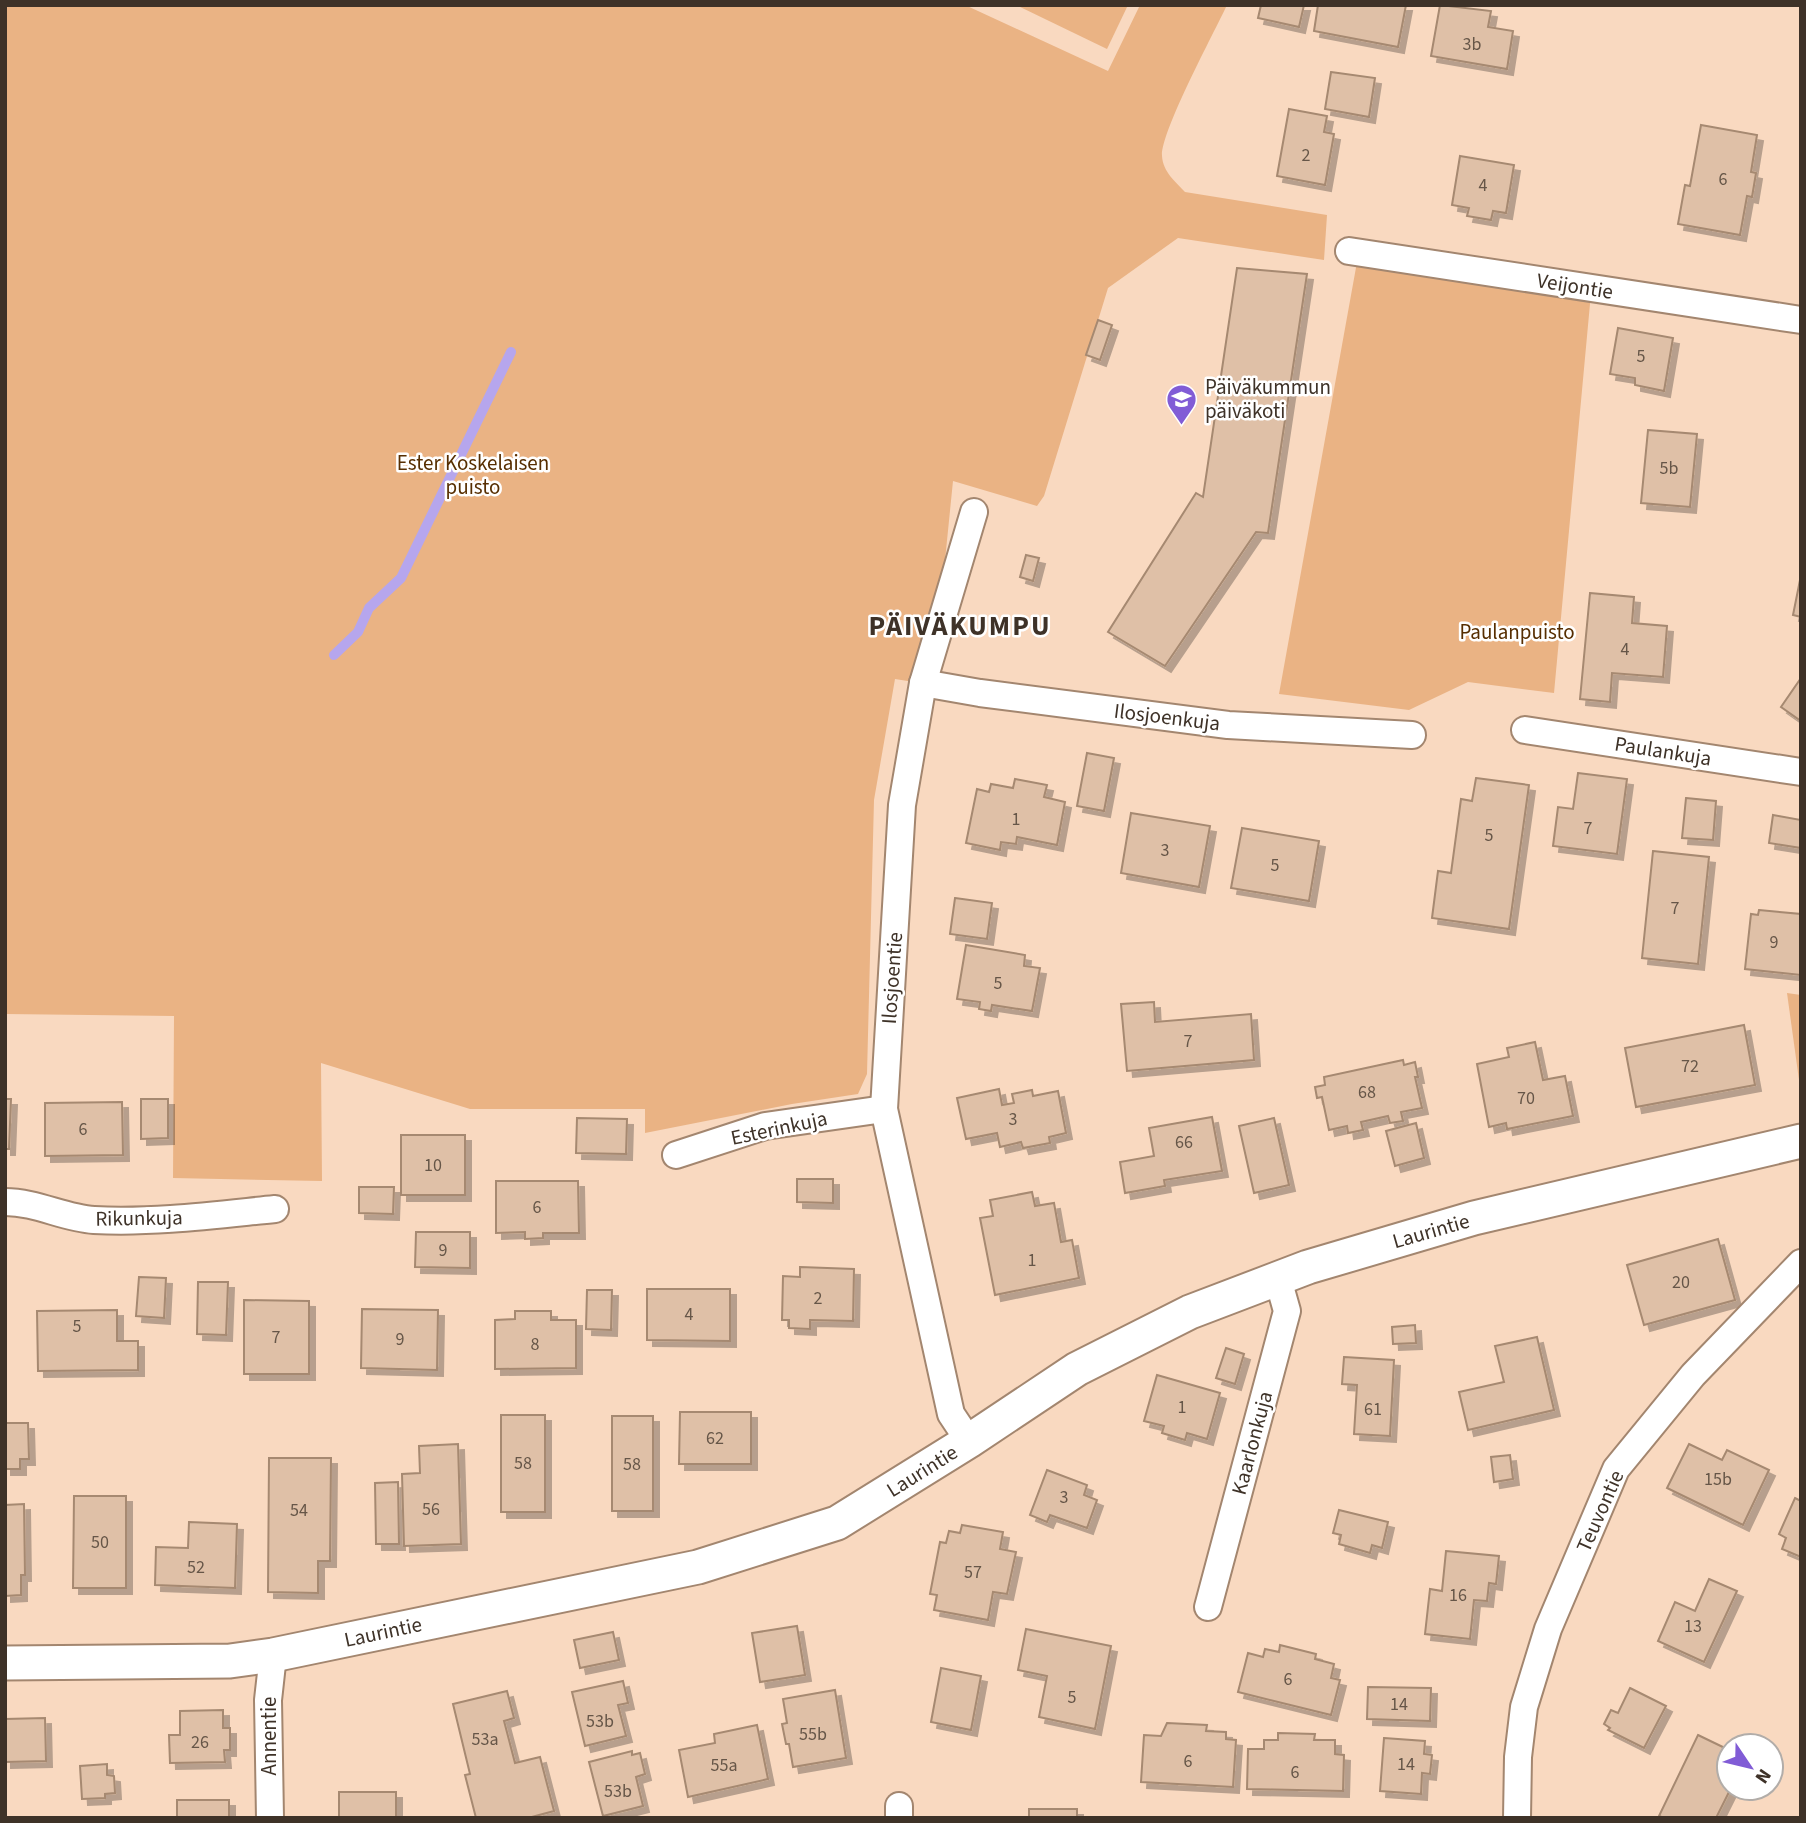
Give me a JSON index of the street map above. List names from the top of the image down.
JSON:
{
  "streets": {
    "street": [
      "Veijontie",
      "Ilosjoenkuja",
      "Paulankuja",
      "Ilosjoentie",
      "Esterinkuja",
      "Rikunkuja",
      "Laurintie",
      "Kaarlonkuja",
      "Teuvontie",
      "Annentie"
    ]
  },
  "crossings": [
    ["Ilosjoenkuja", "Ilosjoentie"],
    ["Ilosjoentie", "Esterinkuja"],
    ["Ilosjoentie", "Laurintie"],
    ["Laurintie", "Kaarlonkuja"],
    ["Laurintie", "Annentie"]
  ],
  "districts": ["PÄIVÄKUMPU"],
  "parks": ["Ester Koskelaisen puisto", "Paulanpuisto"],
  "places": {
    "school or university": ["Päiväkummun päiväkoti"]
  },
  "house_numbers": [
    "3b",
    "2",
    "6",
    "4",
    "5",
    "5b",
    "4",
    "1",
    "7",
    "5",
    "3",
    "5",
    "7",
    "9",
    "5",
    "7",
    "72",
    "68",
    "70",
    "3",
    "6",
    "66",
    "10",
    "6",
    "9",
    "1",
    "20",
    "2",
    "4",
    "5",
    "7",
    "9",
    "8",
    "1",
    "61",
    "62",
    "58",
    "58",
    "15b",
    "3",
    "56",
    "54",
    "50",
    "52",
    "57",
    "16",
    "13",
    "6",
    "5",
    "14",
    "53b",
    "55b",
    "53a",
    "26",
    "6",
    "14",
    "55a",
    "6",
    "53b"
  ],
  "north": "bottom right"
}
